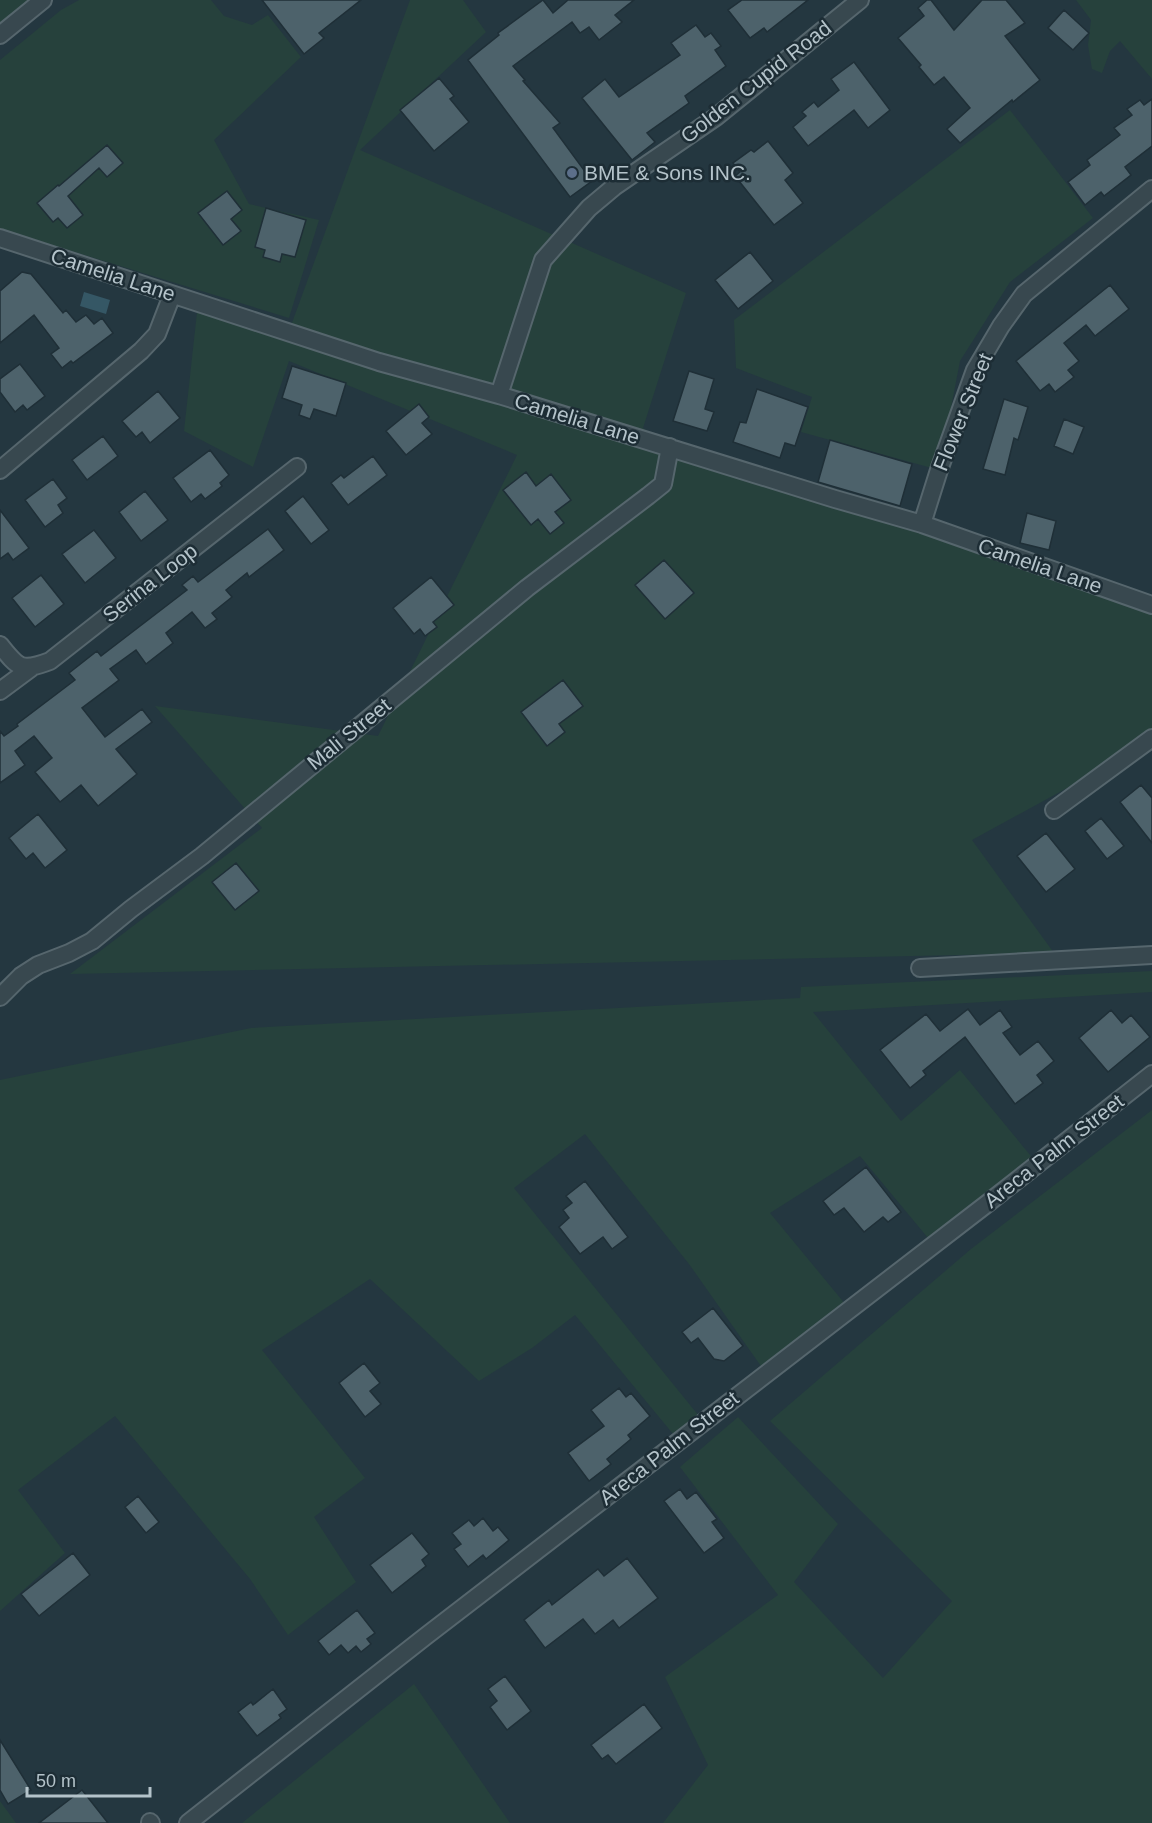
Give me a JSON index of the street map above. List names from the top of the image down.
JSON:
{
  "streets": {
    "street": [
      "Golden Cupid Road",
      "Camelia Lane",
      "Flower Street",
      "Serina Loop",
      "Mali Street",
      "Areca Palm Street"
    ]
  },
  "crossings": [
    ["Golden Cupid Road", "Camelia Lane"],
    ["Camelia Lane", "Flower Street"],
    ["Camelia Lane", "Mali Street"]
  ],
  "places": ["BME & Sons INC."],
  "scale_bar": "50 m"
}
